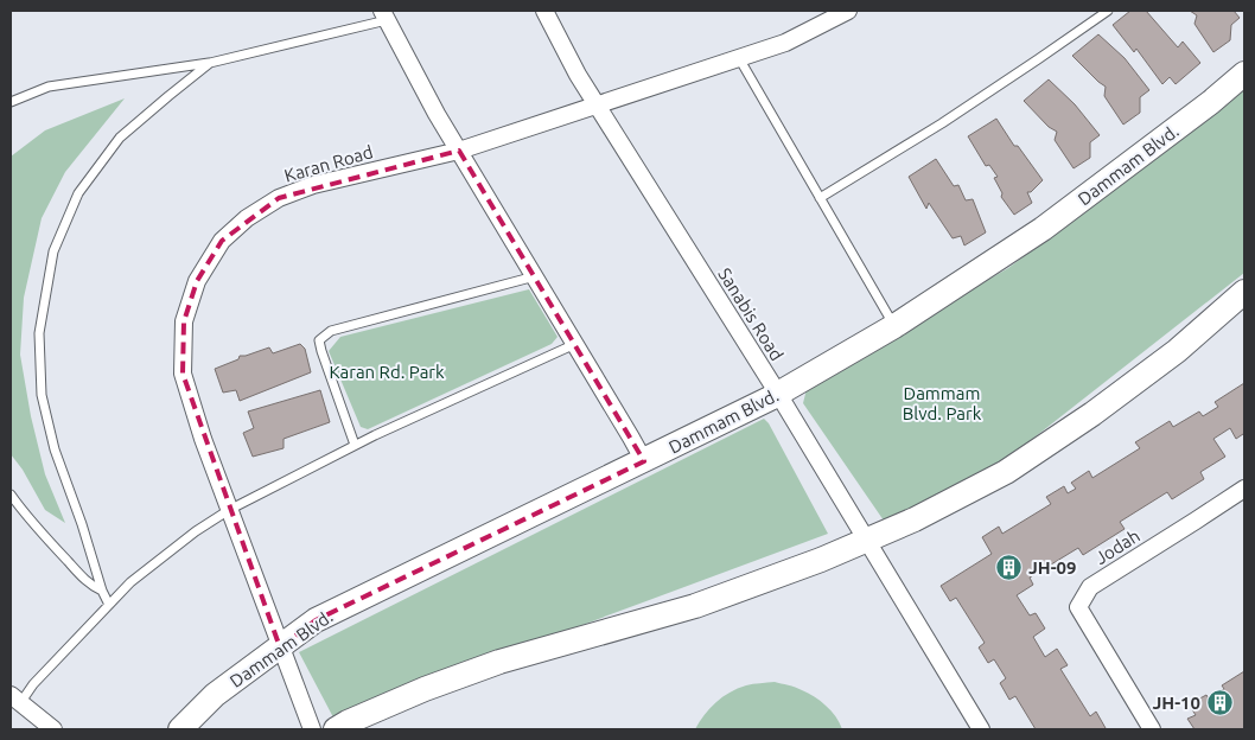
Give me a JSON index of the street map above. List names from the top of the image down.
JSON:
{
  "streets": {
    "main road": ["Dammam Blvd."],
    "street": ["Karan Road", "Sanabis Road", "Jodah"]
  },
  "crossings": [
    ["Karan Road", "Dammam Blvd."],
    ["Karan Road", "Sanabis Road"],
    ["Dammam Blvd.", "Sanabis Road"]
  ],
  "parks": ["Karan Rd. Park", "Dammam Blvd. Park"],
  "places": {
    "building": ["JH-09", "JH-10"]
  }
}
